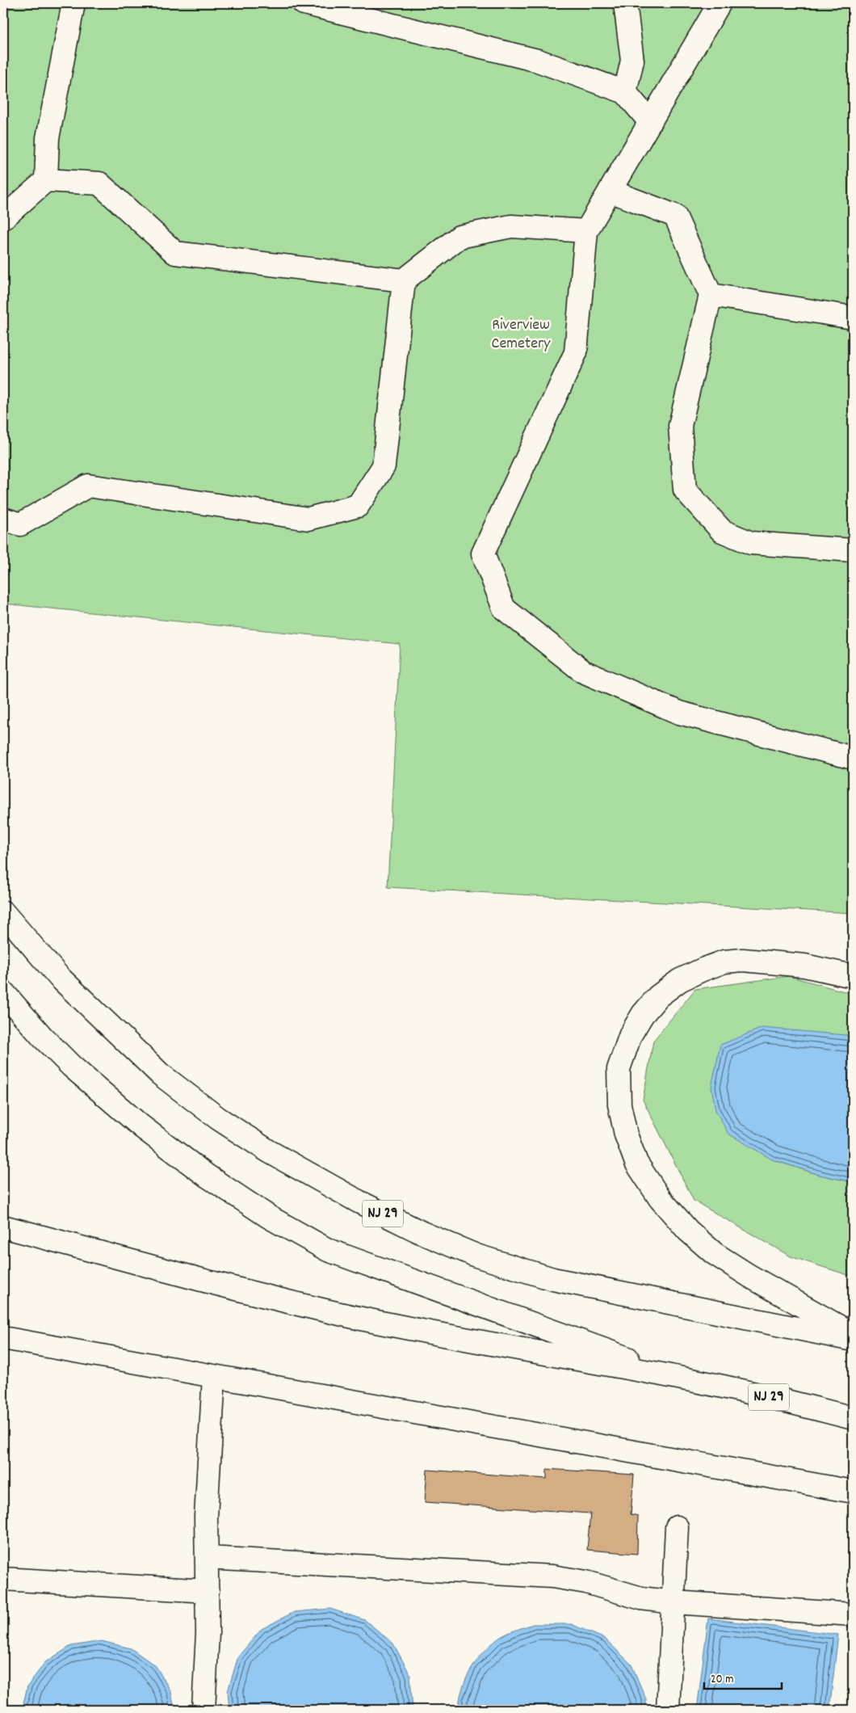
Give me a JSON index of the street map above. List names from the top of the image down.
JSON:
{
  "streets": {
    "main road": ["NJ 29"]
  },
  "parks": ["Riverview Cemetery"],
  "scale_bar": "20 m"
}
